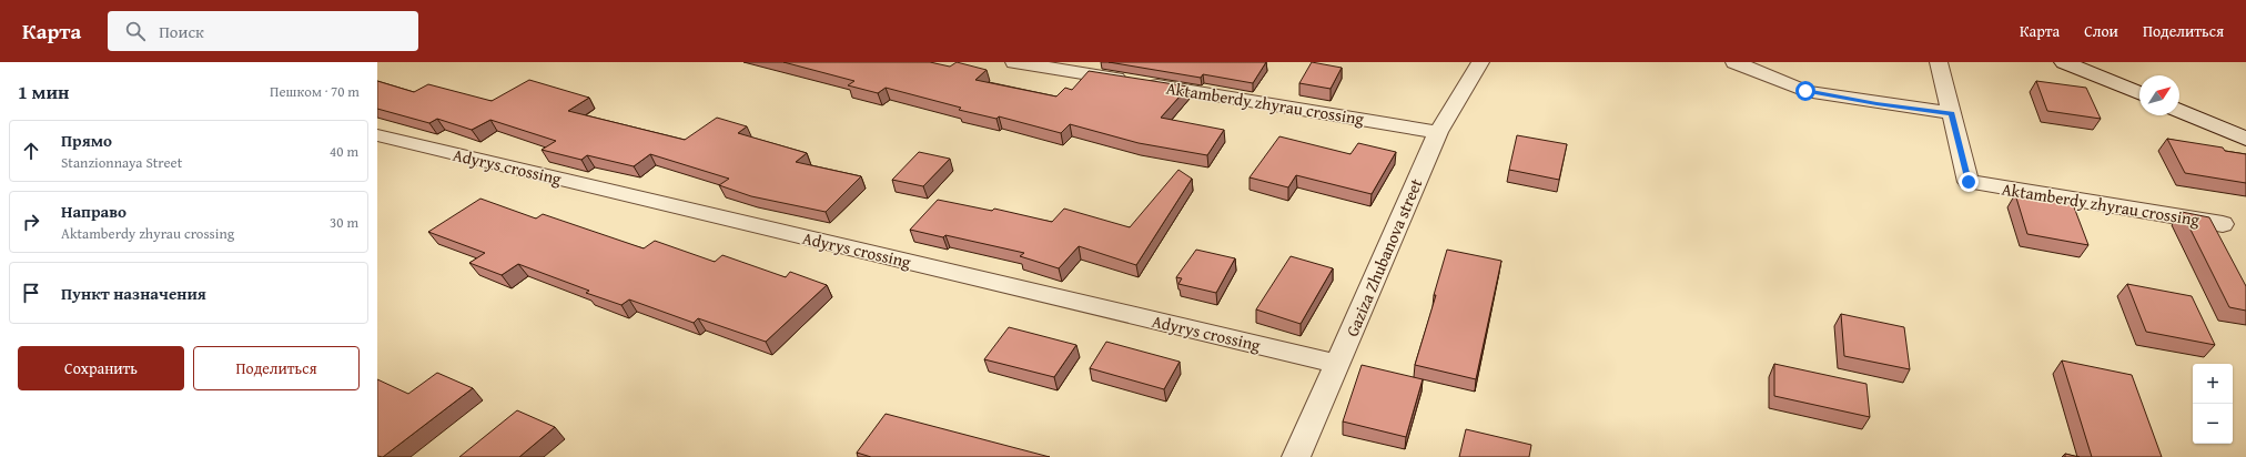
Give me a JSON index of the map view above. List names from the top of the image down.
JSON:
{
  "streets": {
    "street": ["Aktamberdy zhyrau crossing", "Adyrys crossing", "Gaziza Zhubanova street"]
  },
  "crossings": [
    ["Aktamberdy zhyrau crossing", "Gaziza Zhubanova street"],
    ["Adyrys crossing", "Gaziza Zhubanova street"]
  ],
  "north": "top right",
  "page": {
    "header": "Карта",
    "search": "Поиск",
    "nav": ["Карта", "Слои", "Поделиться"],
    "heading": ["1 мин", "Пешком · 70 m"],
    "list": [
      ["Прямо", "Stanzionnaya Street", "40 m"],
      ["Направо", "Aktamberdy zhyrau crossing", "30 m"],
      "Пункт назначения"
    ],
    "buttons": ["Сохранить", "Поделиться"],
    "map_buttons": ["+", "−"]
  }
}
